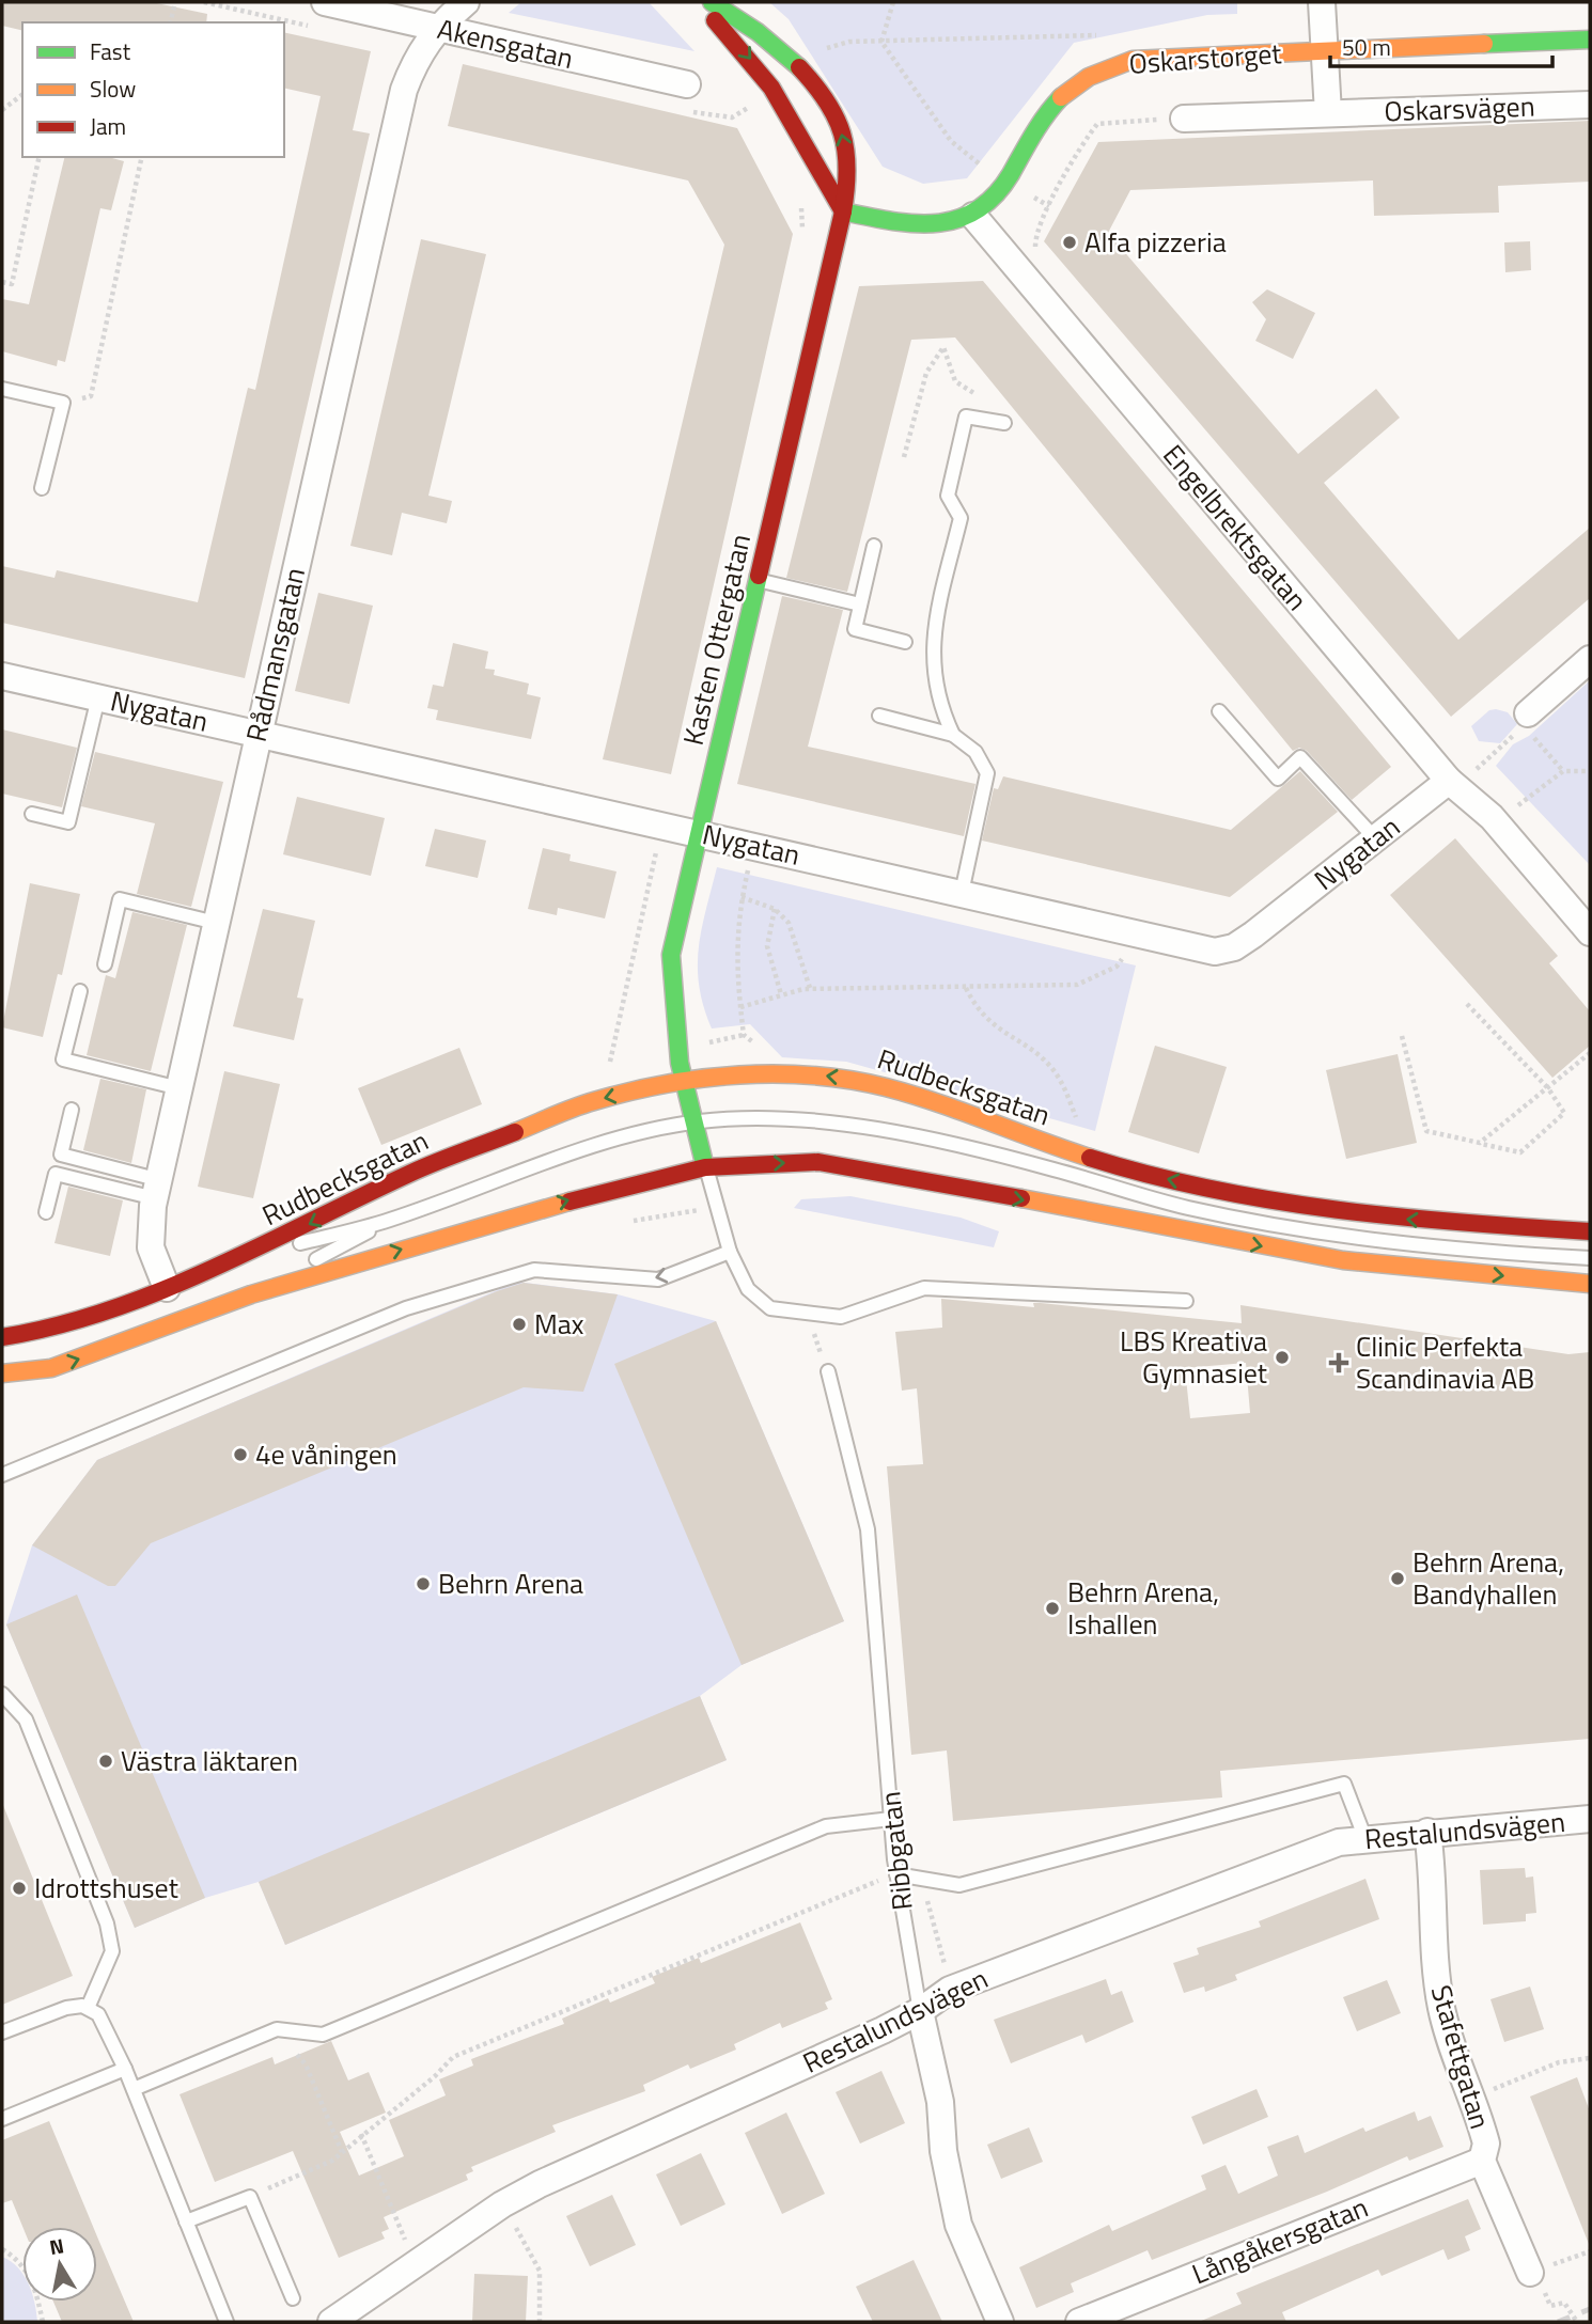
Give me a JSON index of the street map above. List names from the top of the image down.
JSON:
{
  "streets": {
    "main road": ["Oskarstorget", "Kasten Ottergatan", "Rudbecksgatan"],
    "street": [
      "Akensgatan",
      "Oskarsvägen",
      "Engelbrektsgatan",
      "Rådmansgatan",
      "Nygatan",
      "Restalundsvägen",
      "Ribbgatan",
      "Stafettgatan",
      "Långåkersgatan"
    ]
  },
  "crossings": [
    ["Akensgatan", "Rådmansgatan"],
    ["Oskarstorget", "Engelbrektsgatan"],
    ["Engelbrektsgatan", "Nygatan"],
    ["Kasten Ottergatan", "Nygatan"],
    ["Kasten Ottergatan", "Rudbecksgatan"],
    ["Rådmansgatan", "Nygatan"],
    ["Rådmansgatan", "Rudbecksgatan"],
    ["Restalundsvägen", "Ribbgatan"],
    ["Restalundsvägen", "Stafettgatan"],
    ["Stafettgatan", "Långåkersgatan"]
  ],
  "places": {
    "other": [
      "Alfa pizzeria",
      "Max",
      "LBS Kreativa Gymnasiet",
      "4e våningen",
      "Behrn Arena, Bandyhallen",
      "Behrn Arena",
      "Behrn Arena, Ishallen",
      "Västra läktaren",
      "Idrottshuset"
    ],
    "health": ["Clinic Perfekta Scandinavia AB"]
  },
  "legend": ["Fast", "Slow", "Jam"],
  "scale_bar": "50 m",
  "north": "top"
}
